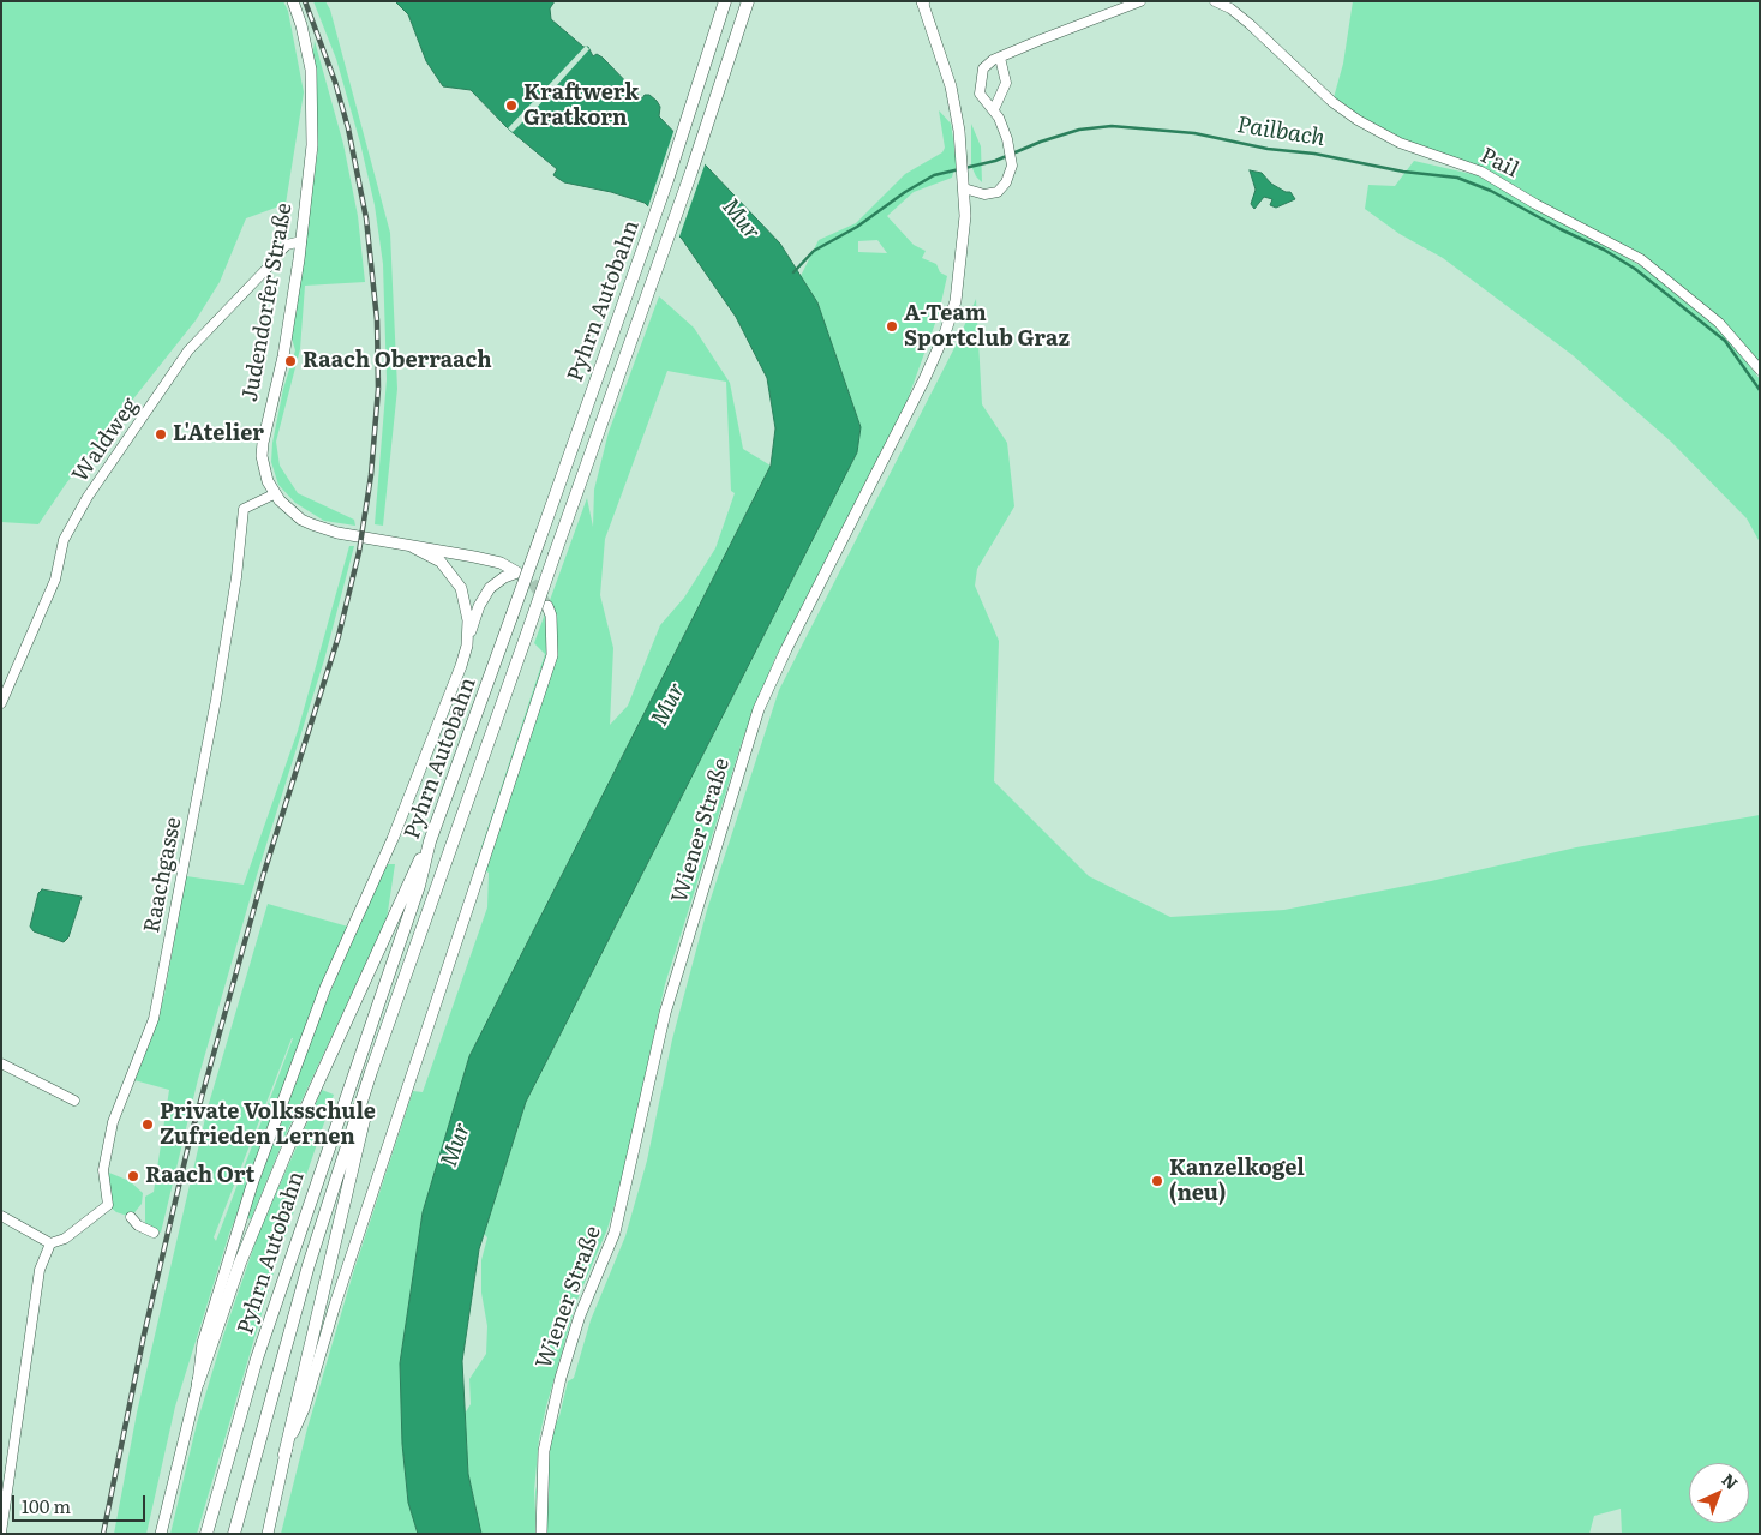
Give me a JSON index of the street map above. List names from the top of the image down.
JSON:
{
  "streets": {
    "highway": ["Pyhrn Autobahn"],
    "main road": ["Judendorfer Straße", "Wiener Straße"],
    "street": ["Pail", "Waldweg", "Raachgasse"]
  },
  "crossings": [
    ["Judendorfer Straße", "Waldweg"],
    ["Judendorfer Straße", "Raachgasse"]
  ],
  "water": ["Pailbach", "Mur"],
  "places": [
    "Kraftwerk Gratkorn",
    "A-Team Sportclub Graz",
    "Raach Oberraach",
    "L'Atelier",
    "Private Volksschule Zufrieden Lernen",
    "Raach Ort",
    "Kanzelkogel (neu)"
  ],
  "scale_bar": "100 m",
  "north": "top right"
}
